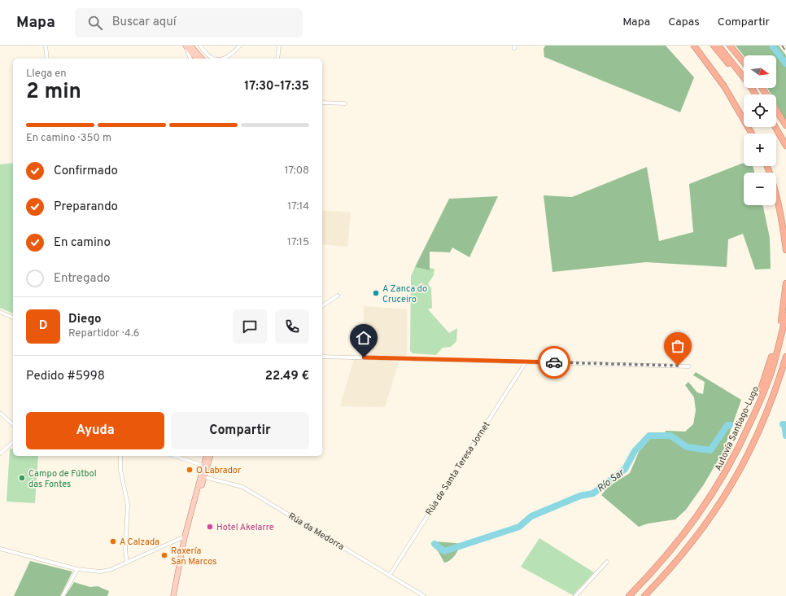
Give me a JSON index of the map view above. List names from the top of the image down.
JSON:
{
  "streets": {
    "highway": ["Autovía Santiago-Lugo"],
    "street": ["Rúa de Santa Teresa Jornet", "Rúa da Medorra"]
  },
  "crossings": [
    ["Rúa de Santa Teresa Jornet", "Rúa da Medorra"]
  ],
  "water": ["Río Sar"],
  "places": [
    "A Zanca do Cruceiro",
    "O Labrador",
    "Campo de Fútbol das Fontes",
    "Hotel Akelarre",
    "A Calzada",
    "Raxería San Marcos"
  ],
  "north": "right",
  "page": {
    "header": "Mapa",
    "search": "Buscar aquí",
    "nav": ["Mapa", "Capas", "Compartir"],
    "map_buttons": ["+", "−"],
    "heading": ["2 min", "Llega en", "17:30–17:35"],
    "panel": [
      "Diego",
      "Repartidor · 4.6",
      "Pedido #5998",
      "22.49 €"
    ],
    "bar": "En camino · 350 m",
    "list": [
      ["Confirmado", "17:08"],
      ["Preparando", "17:14"],
      ["En camino", "17:15"],
      "Entregado"
    ],
    "round": "D",
    "buttons": ["Ayuda", "Compartir"]
  }
}
